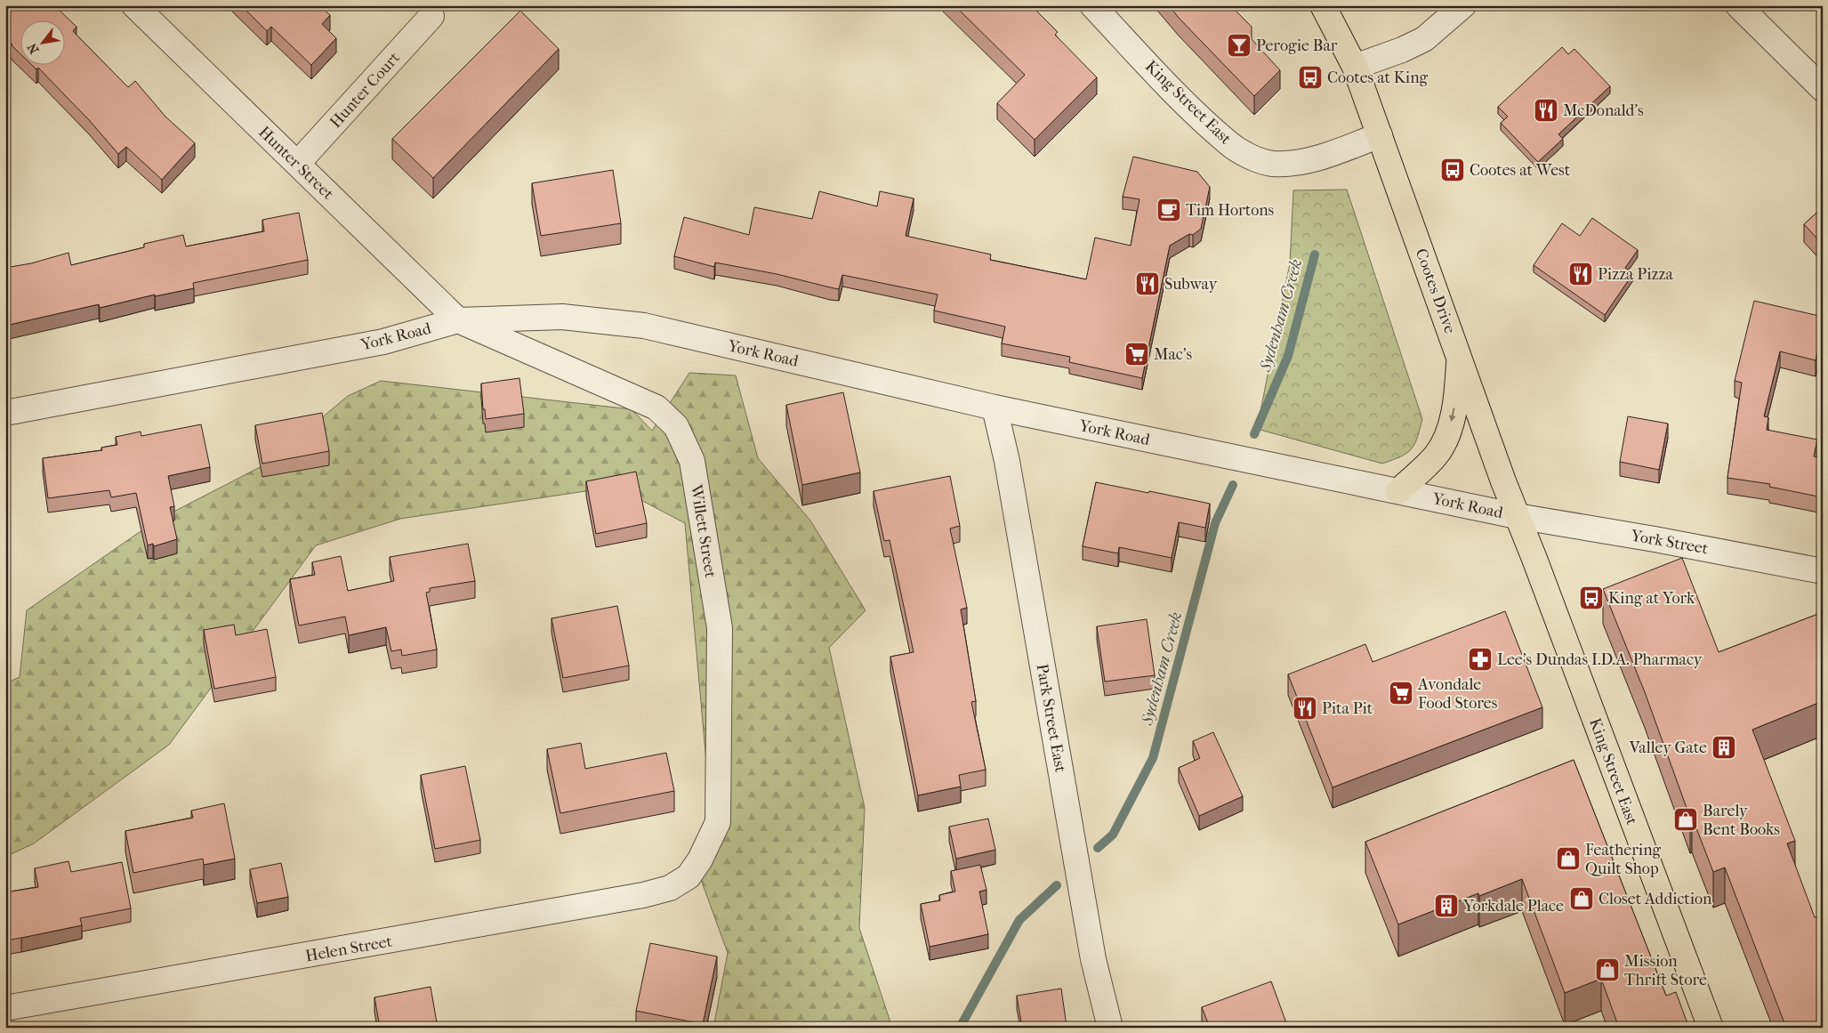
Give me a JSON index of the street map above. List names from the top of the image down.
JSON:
{
  "streets": {
    "main road": ["King Street East", "Cootes Drive"],
    "street": [
      "Hunter Court",
      "Hunter Street",
      "York Road",
      "Willett Street",
      "York Street",
      "Park Street East",
      "Helen Street"
    ]
  },
  "crossings": [
    ["Hunter Court", "Hunter Street"],
    ["King Street East", "Cootes Drive"],
    ["King Street East", "York Road"],
    ["King Street East", "York Street"],
    ["Hunter Street", "York Road"],
    ["Hunter Street", "Willett Street"],
    ["Cootes Drive", "York Road"],
    ["Cootes Drive", "York Street"],
    ["York Road", "Willett Street"],
    ["York Road", "York Street"],
    ["York Road", "Park Street East"],
    ["Willett Street", "Helen Street"]
  ],
  "water": ["Sydenham Creek"],
  "places": {
    "bar": ["Perogie Bar"],
    "bus stop": ["Cootes at King", "Cootes at West", "King at York"],
    "restaurant": [
      "McDonald's",
      "Pizza Pizza",
      "Subway",
      "Pita Pit"
    ],
    "cafe": ["Tim Hortons"],
    "supermarket": ["Mac's", "Avondale Food Stores"],
    "pharmacy": ["Lee’s Dundas I.D.A. Pharmacy"],
    "building": ["Valley Gate", "Yorkdale Place"],
    "shop": [
      "Barely Bent Books",
      "Feathering Quilt Shop",
      "Closet Addiction",
      "Mission Thrift Store"
    ]
  },
  "north": "bottom left"
}
